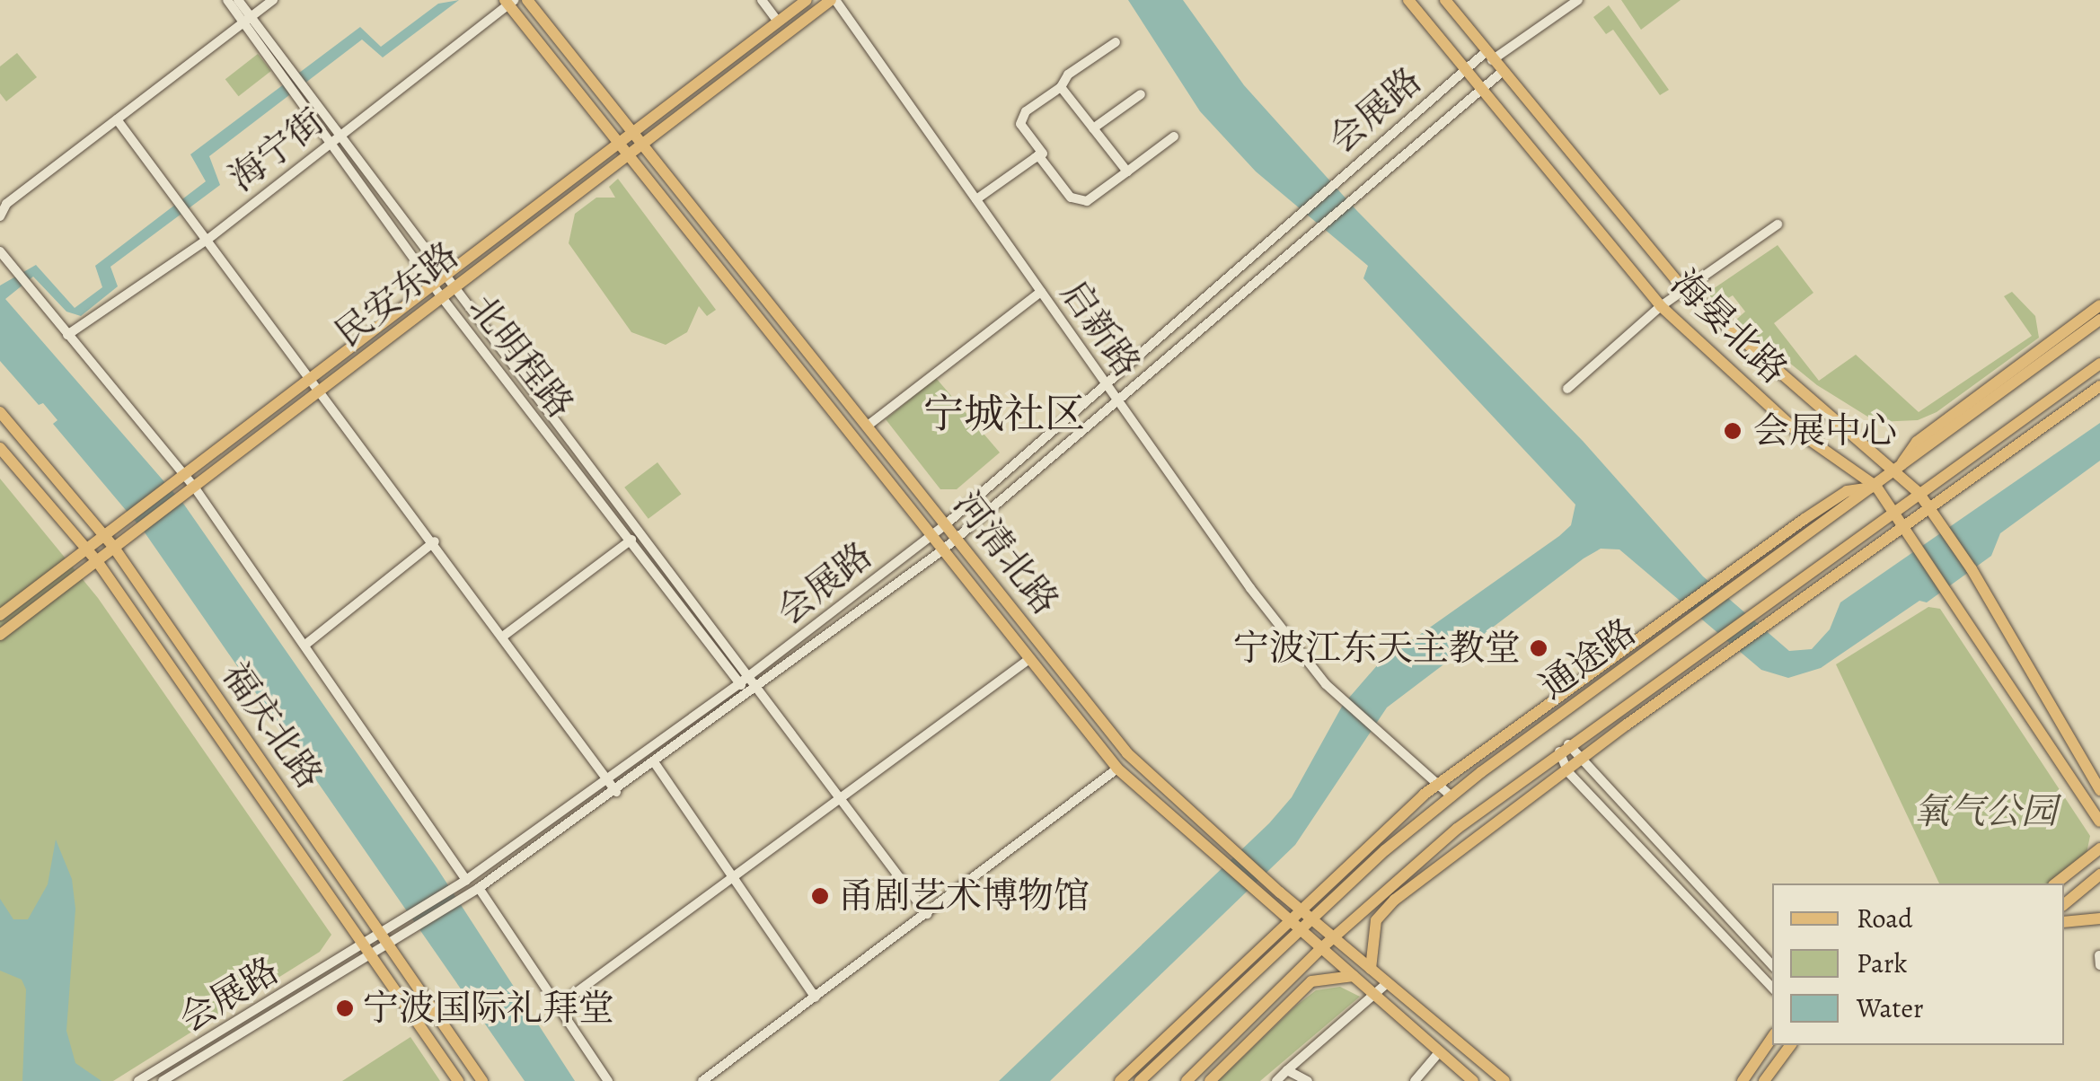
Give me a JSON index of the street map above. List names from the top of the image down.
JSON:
{
  "streets": {
    "main road": [
      "民安东路",
      "海晏北路",
      "河清北路",
      "通途路",
      "福庆北路"
    ],
    "street": [
      "会展路",
      "海宁街",
      "启新路",
      "北明程路"
    ]
  },
  "crossings": [
    ["会展路", "海晏北路"],
    ["会展路", "启新路"],
    ["会展路", "北明程路"],
    ["会展路", "河清北路"],
    ["会展路", "福庆北路"],
    ["海宁街", "北明程路"],
    ["海宁街", "河清北路"],
    ["民安东路", "启新路"],
    ["民安东路", "北明程路"],
    ["民安东路", "河清北路"],
    ["民安东路", "福庆北路"],
    ["海晏北路", "通途路"],
    ["启新路", "通途路"],
    ["河清北路", "通途路"]
  ],
  "districts": ["宁城社区"],
  "parks": ["氧气公园"],
  "places": [
    "会展中心",
    "宁波江东天主教堂",
    "甬剧艺术博物馆",
    "宁波国际礼拜堂"
  ],
  "legend": ["Road", "Park", "Water"]
}
